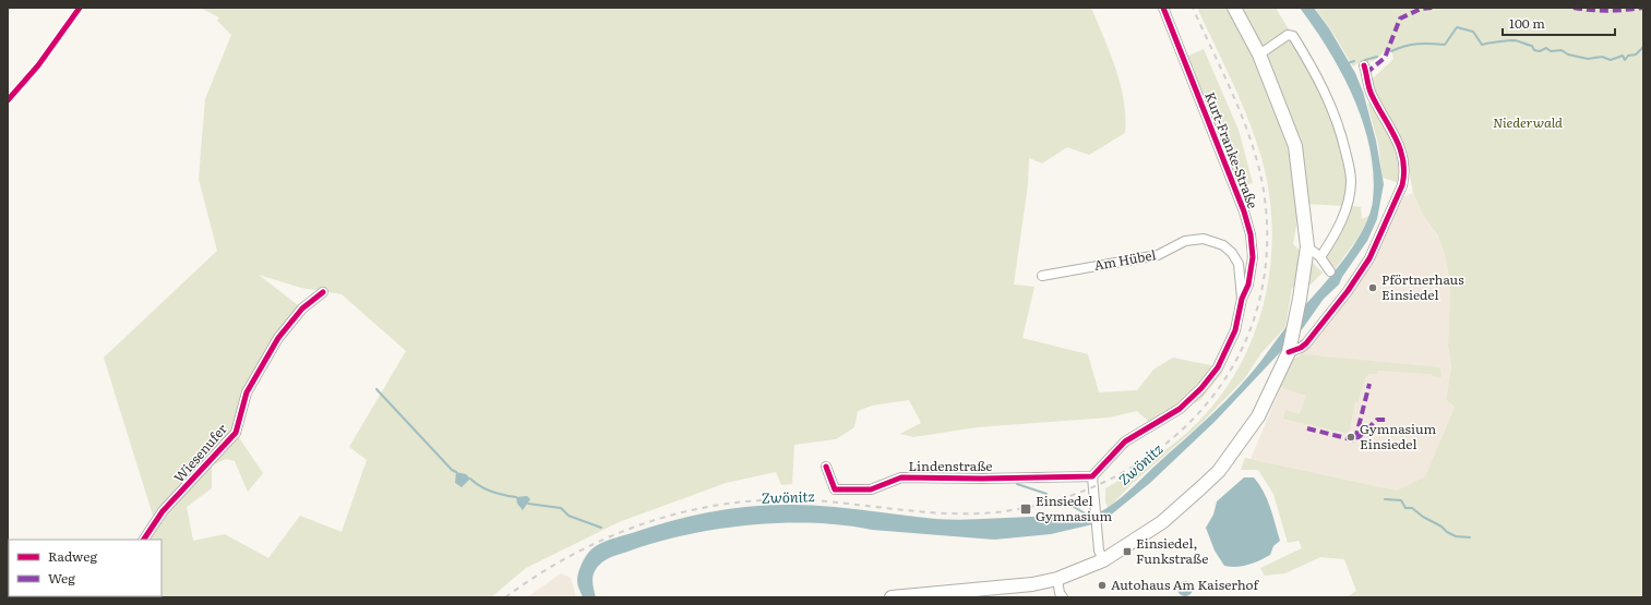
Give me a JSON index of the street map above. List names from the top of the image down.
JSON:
{
  "streets": {
    "street": [
      "Kurt-Franke-Straße",
      "Am Hübel",
      "Wiesenufer",
      "Lindenstraße"
    ]
  },
  "crossings": [
    ["Kurt-Franke-Straße", "Am Hübel"],
    ["Kurt-Franke-Straße", "Lindenstraße"]
  ],
  "water": ["Zwönitz"],
  "parks": ["Niederwald"],
  "places": {
    "other": ["Pförtnerhaus Einsiedel", "Gymnasium Einsiedel", "Autohaus Am Kaiserhof"],
    "transit": ["Einsiedel Gymnasium", "Einsiedel, Funkstraße"]
  },
  "legend": ["Radweg", "Weg"],
  "scale_bar": "100 m"
}
